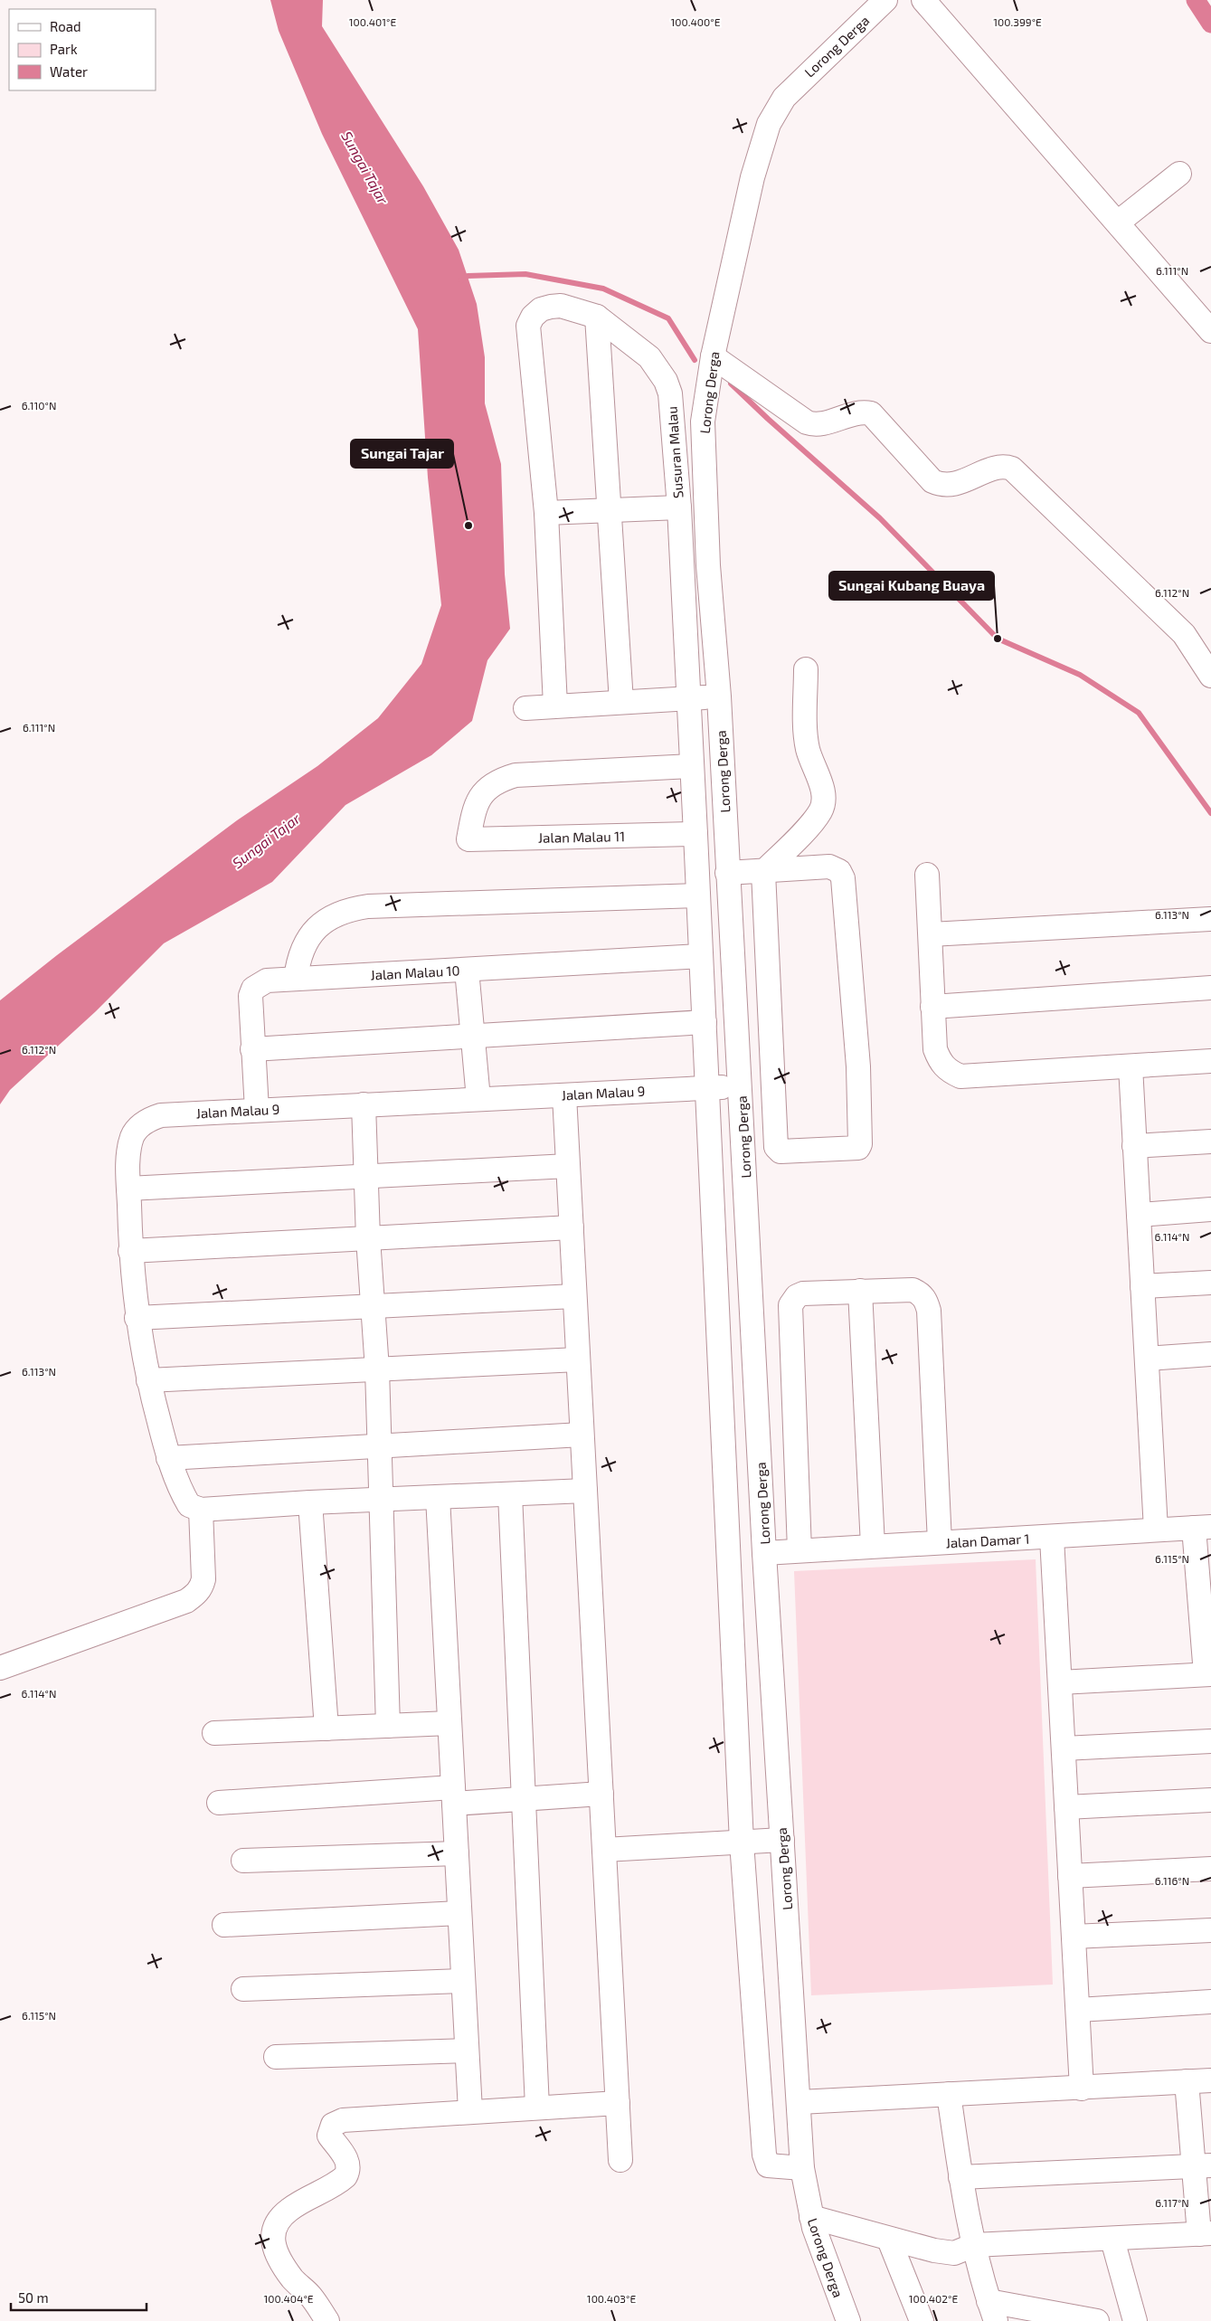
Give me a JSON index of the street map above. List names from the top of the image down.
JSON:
{
  "streets": {
    "street": [
      "Lorong Derga",
      "Susuran Malau",
      "Jalan Malau 11",
      "Jalan Malau 10",
      "Jalan Malau 9",
      "Jalan Damar 1"
    ]
  },
  "crossings": [
    ["Lorong Derga", "Susuran Malau"],
    ["Lorong Derga", "Jalan Malau 9"],
    ["Lorong Derga", "Jalan Damar 1"],
    ["Susuran Malau", "Jalan Malau 11"],
    ["Susuran Malau", "Jalan Malau 10"],
    ["Susuran Malau", "Jalan Malau 9"],
    ["Jalan Malau 10", "Jalan Malau 9"]
  ],
  "water": ["Sungai Tajar"],
  "places": ["Sungai Tajar", "Sungai Kubang Buaya"],
  "legend": ["Road", "Park", "Water"],
  "scale_bar": "50 m",
  "coordinates": [
    "100.400°E",
    "100.401°E",
    "100.399°E",
    "6.111°N",
    "6.110°N",
    "6.112°N",
    "6.113°N",
    "6.114°N",
    "6.115°N",
    "6.116°N",
    "6.117°N",
    "100.404°E",
    "100.403°E",
    "100.402°E"
  ]
}
